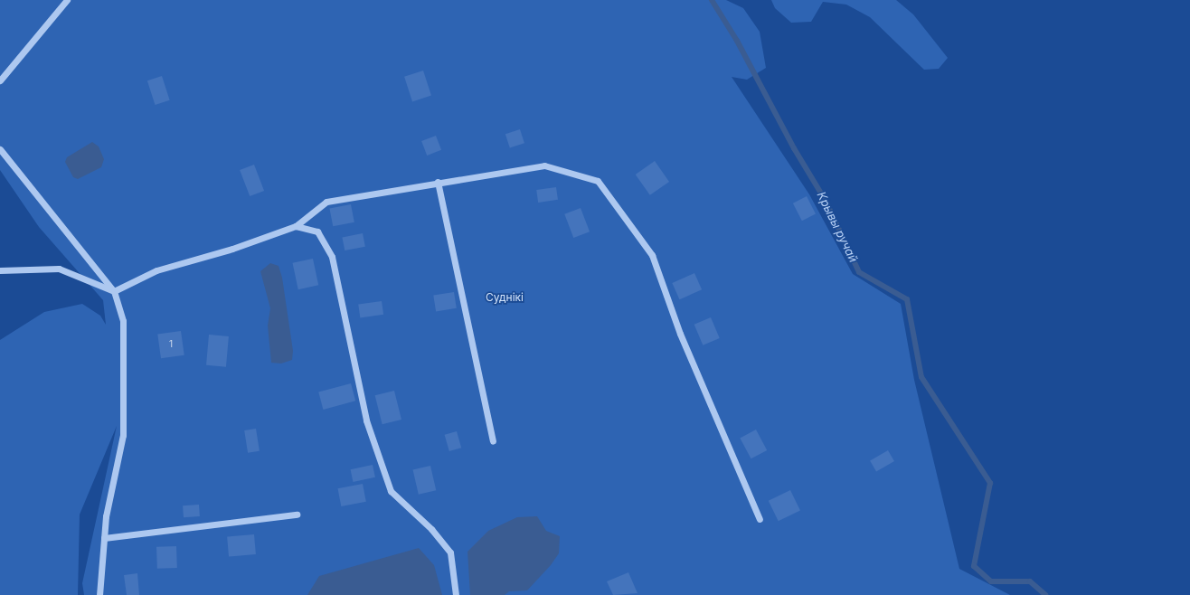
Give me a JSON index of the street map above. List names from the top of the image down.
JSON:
{
  "water": ["Крывы ручай"],
  "parks": ["Суднікі"],
  "house_numbers": ["1"]
}
